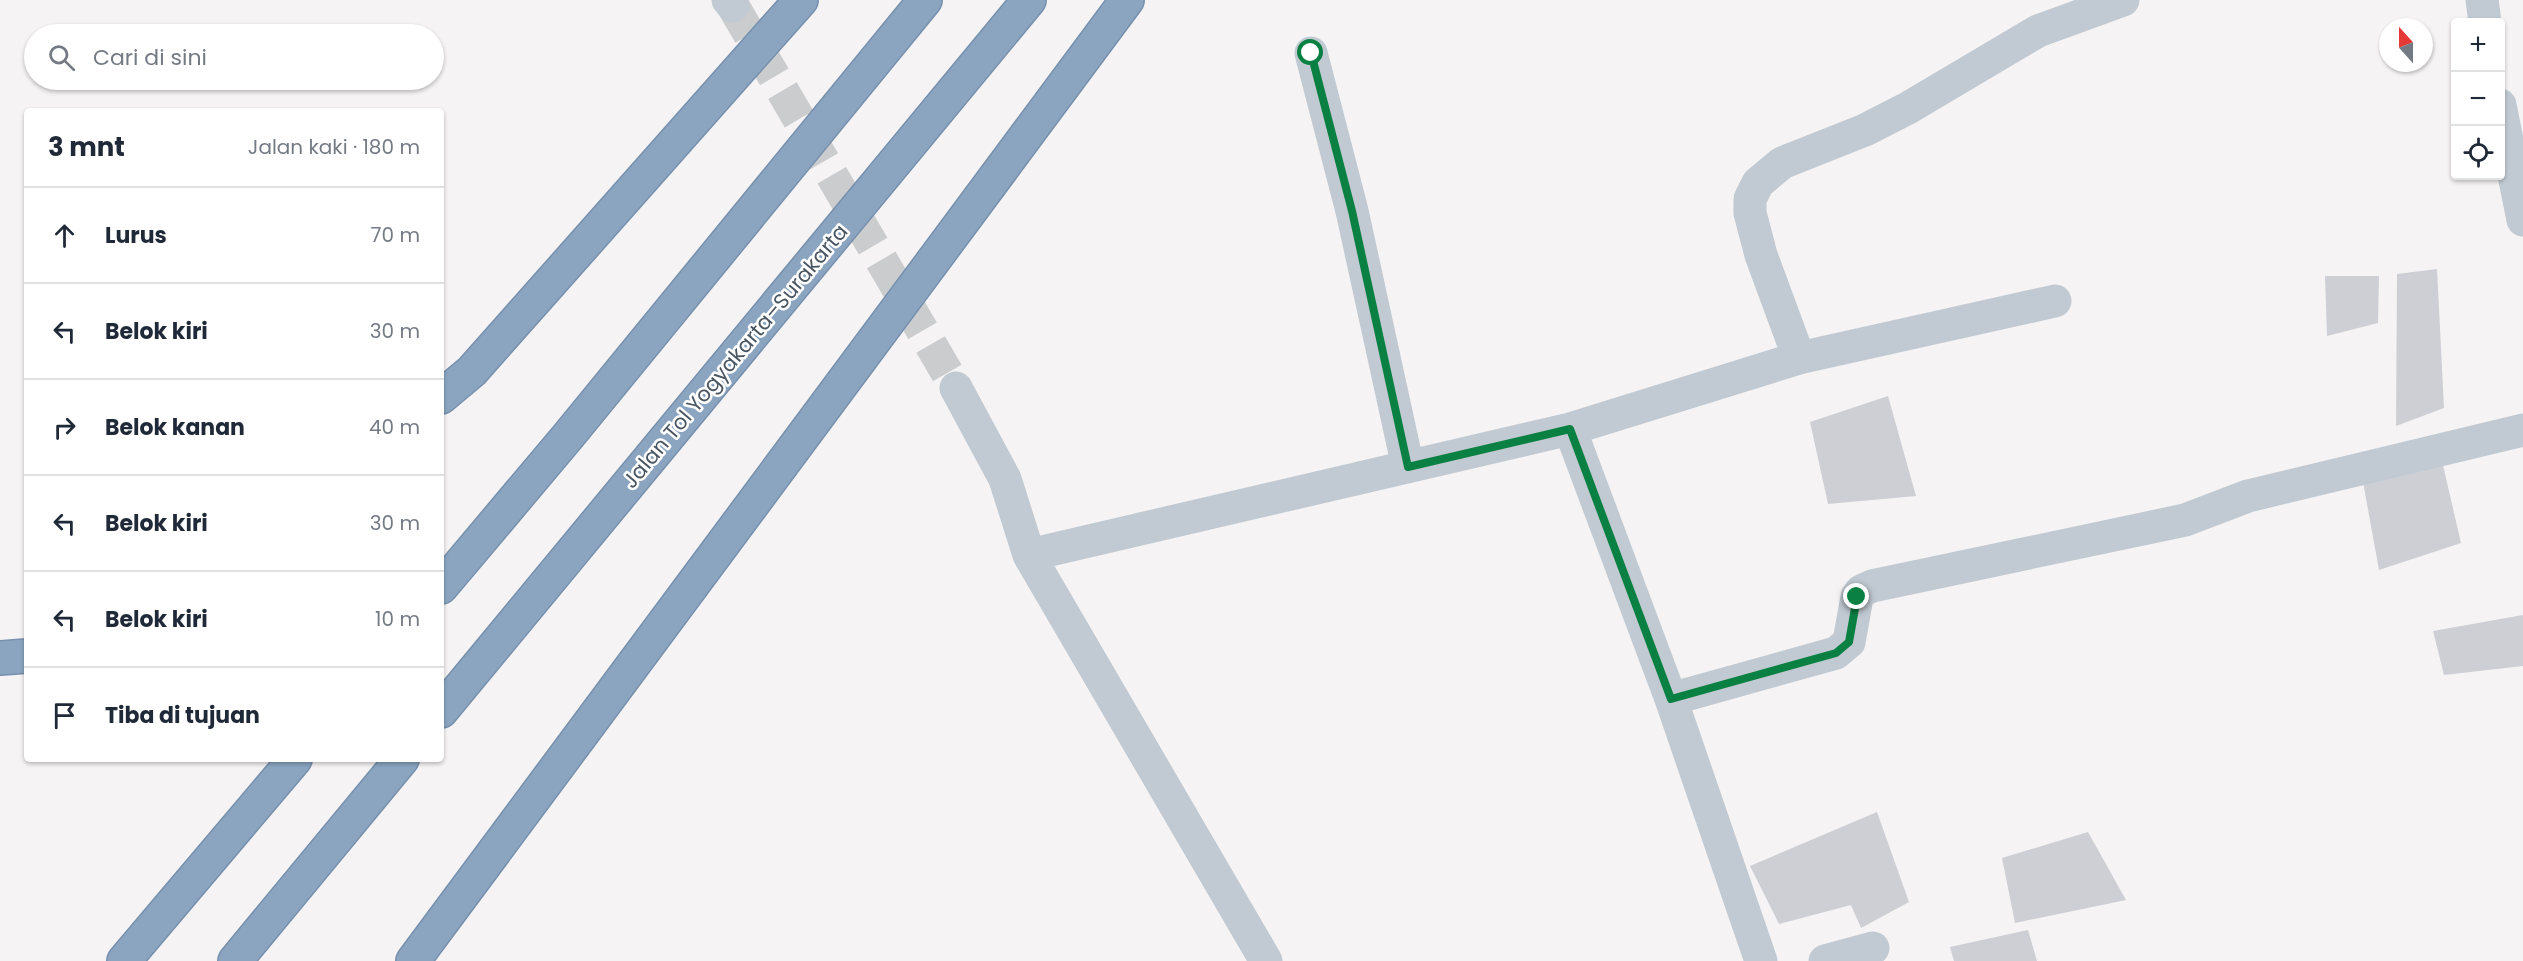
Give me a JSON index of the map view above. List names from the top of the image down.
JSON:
{
  "streets": {
    "highway": ["Jalan Tol Yogyakarta–Surakarta"]
  },
  "north": "top",
  "page": {
    "map_buttons": ["+", "−"],
    "search": "Cari di sini",
    "heading": ["3 mnt", "Jalan kaki · 180 m"],
    "list": [
      ["Lurus", "70 m"],
      ["Belok kiri", "30 m"],
      ["Belok kanan", "40 m"],
      ["Belok kiri", "30 m"],
      ["Belok kiri", "10 m"],
      "Tiba di tujuan"
    ]
  }
}
